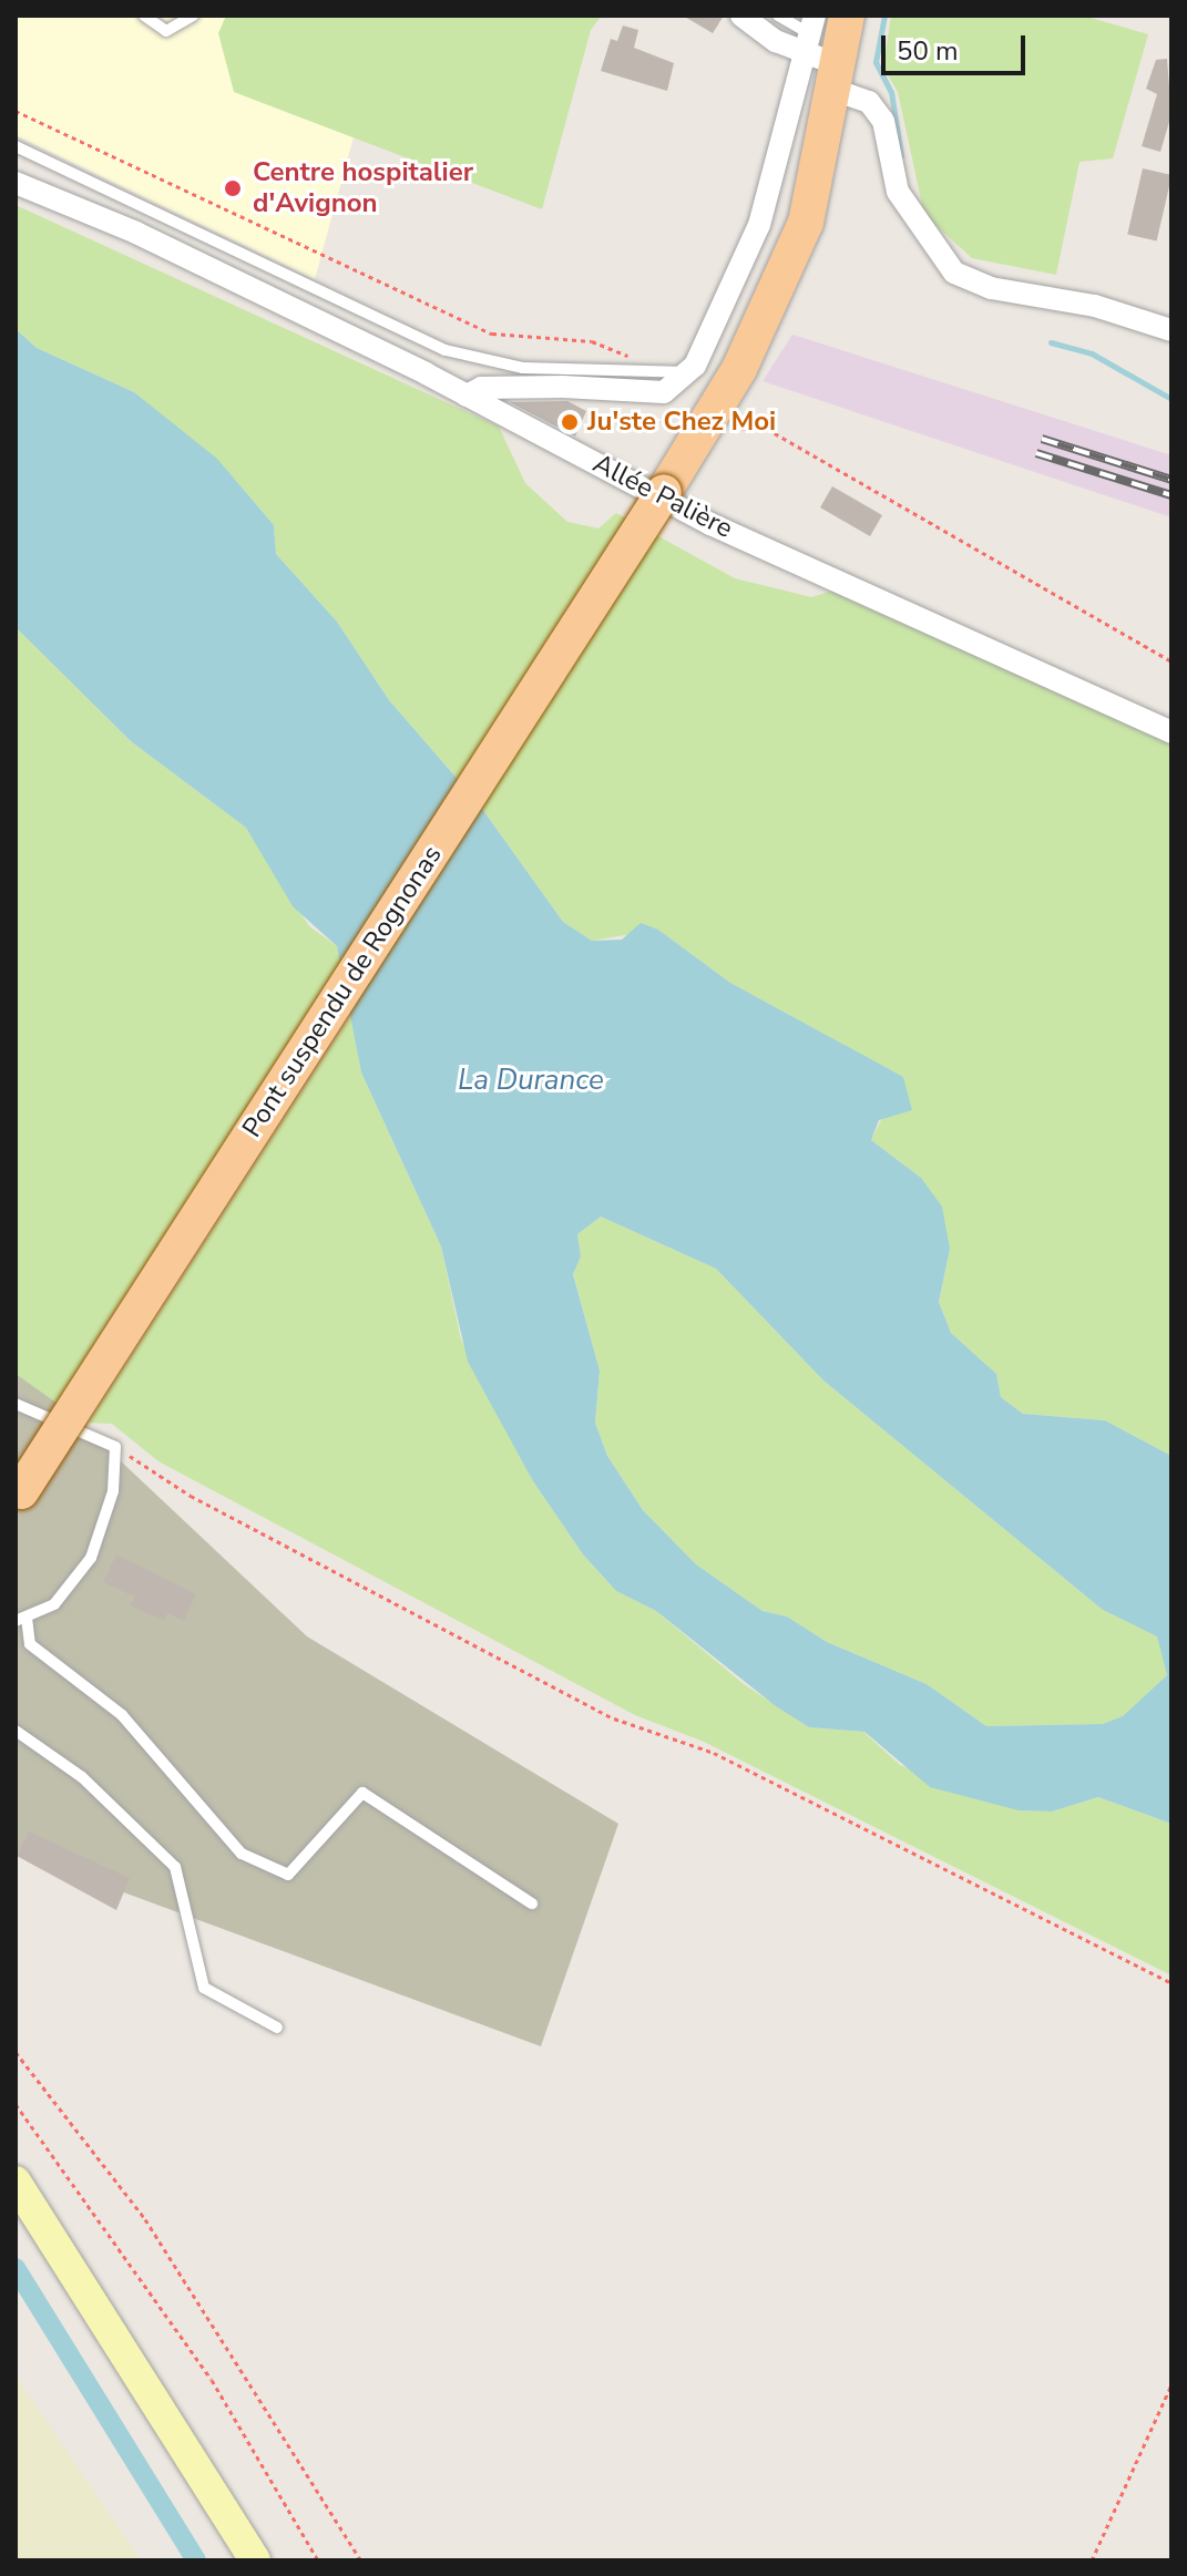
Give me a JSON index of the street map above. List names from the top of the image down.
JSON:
{
  "streets": {
    "main road": ["Pont suspendu de Rognonas"],
    "street": ["Allée Palière"]
  },
  "water": ["La Durance"],
  "places": ["Centre hospitalier d'Avignon", "Ju'ste Chez Moi"],
  "scale_bar": "50 m"
}
